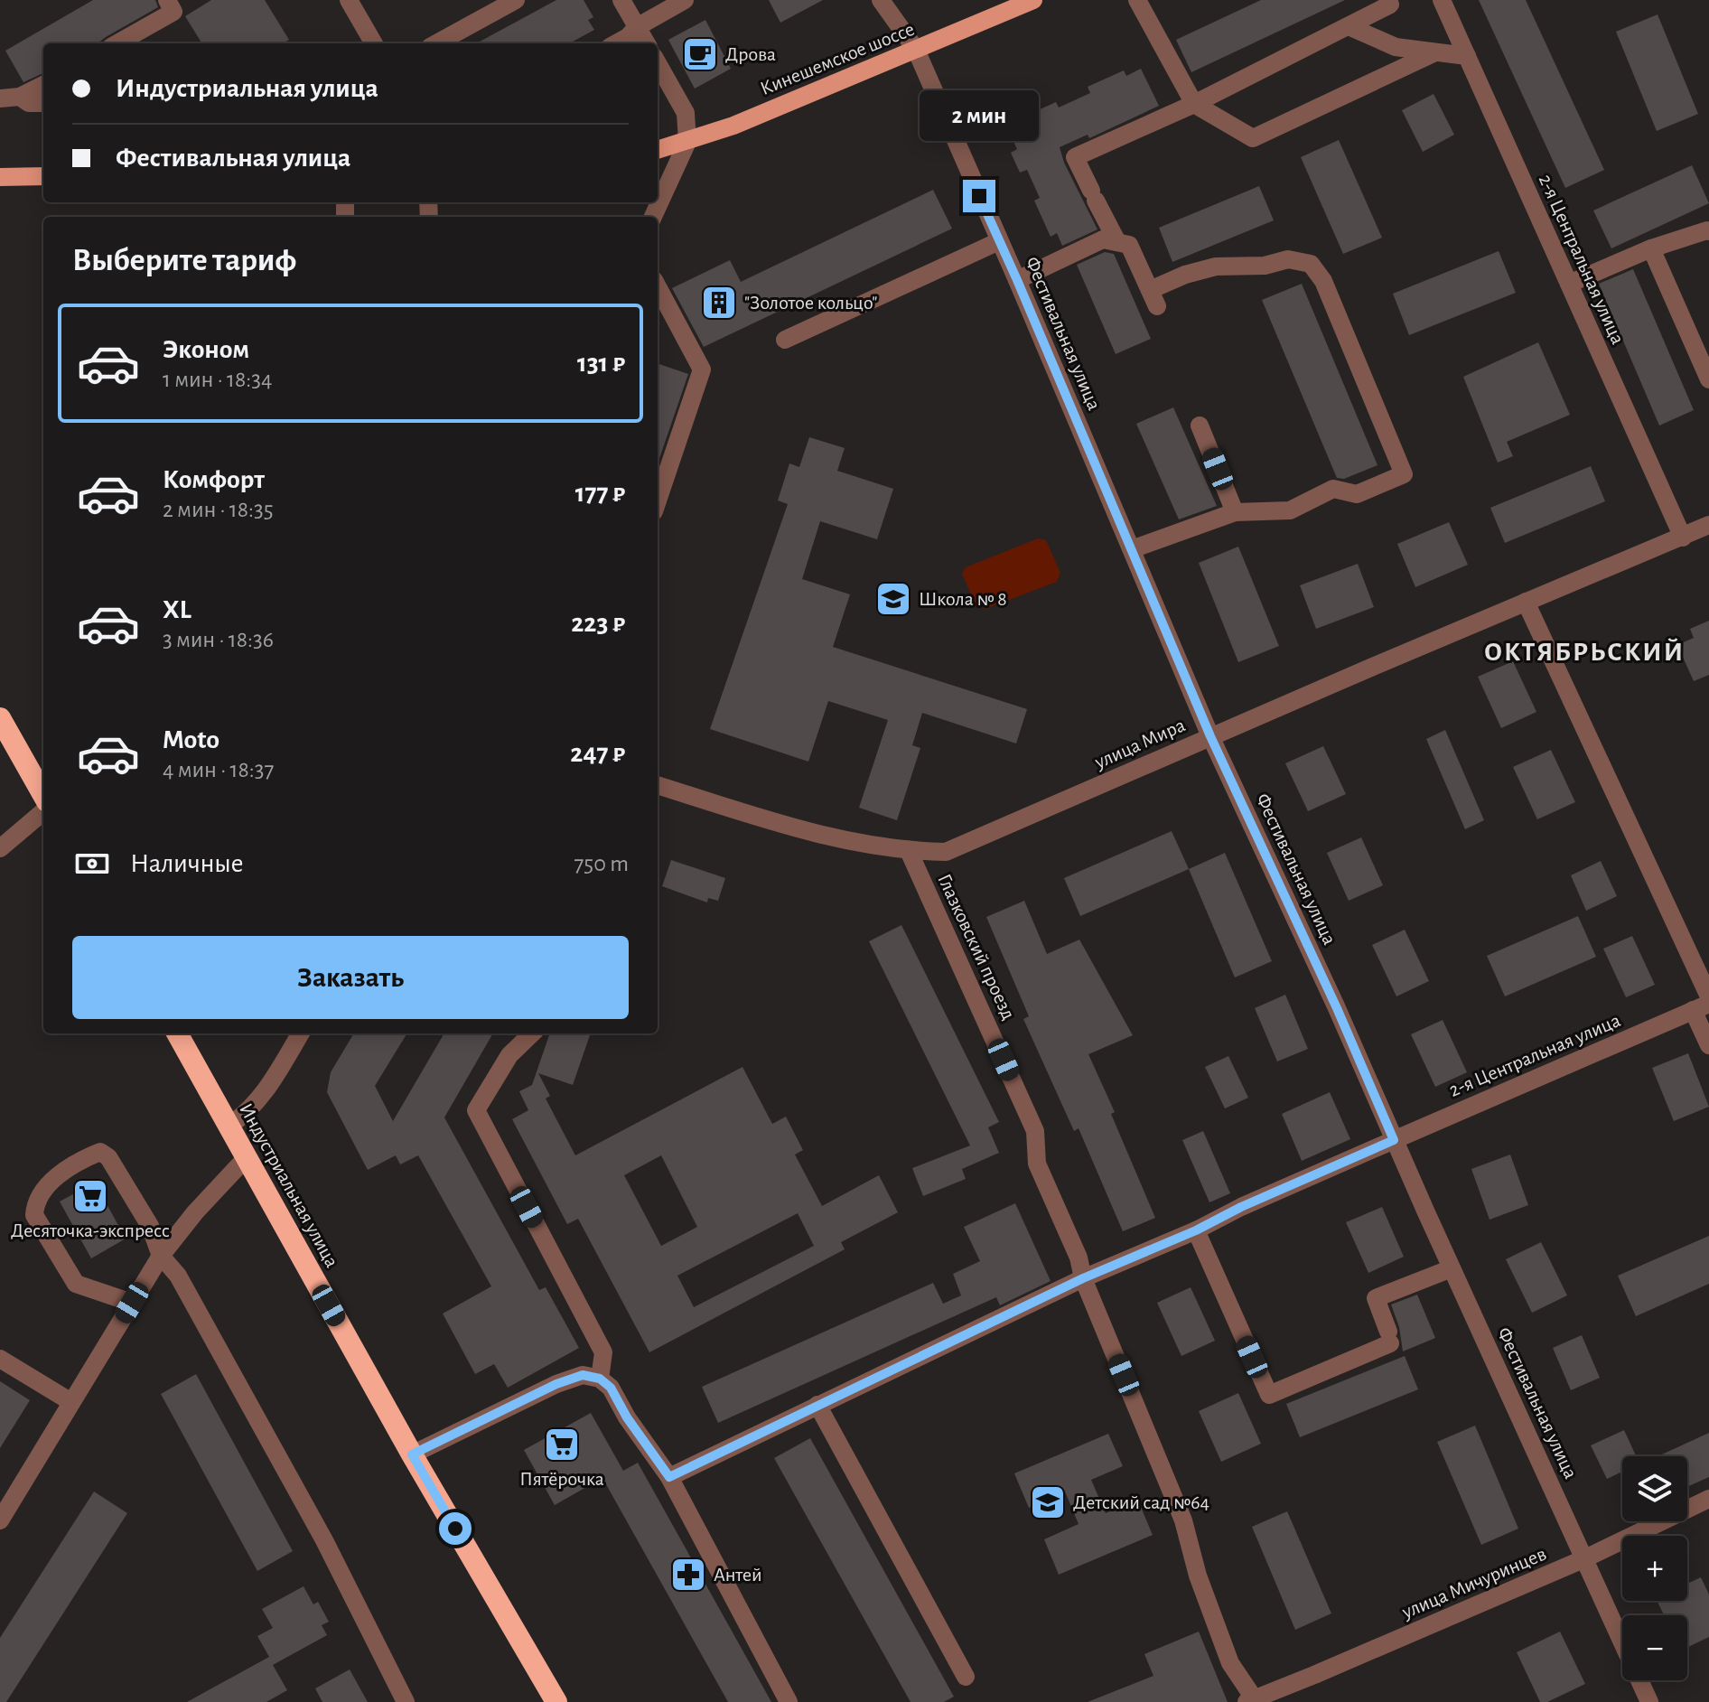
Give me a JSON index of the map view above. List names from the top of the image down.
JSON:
{
  "streets": {
    "highway": ["Индустриальная улица"],
    "main road": ["Кинешемское шоссе"],
    "street": [
      "2-я Центральная улица",
      "Фестивальная улица",
      "улица Мира",
      "Глазковский проезд",
      "улица Мичуринцев"
    ]
  },
  "crossings": [
    ["Кинешемское шоссе", "Фестивальная улица"],
    ["2-я Центральная улица", "Фестивальная улица"],
    ["2-я Центральная улица", "улица Мира"],
    ["2-я Центральная улица", "Глазковский проезд"],
    ["Фестивальная улица", "улица Мира"],
    ["Фестивальная улица", "улица Мичуринцев"],
    ["улица Мира", "Глазковский проезд"],
    ["Глазковский проезд", "улица Мичуринцев"]
  ],
  "districts": ["ОКТЯБРЬСКИЙ"],
  "places": {
    "cafe": ["Дрова"],
    "building": ["\"Золотое кольцо\""],
    "school or university": ["Школа № 8", "Детский сад №64"],
    "supermarket": ["Десяточка-экспресс", "Пятёрочка"],
    "pharmacy": ["Антей"]
  },
  "page": {
    "banner": ["Индустриальная улица", "Фестивальная улица"],
    "bubble": "2 мин",
    "heading": "Выберите тариф",
    "list": [
      {
        "name": "Эконом",
        "note": "1 мин · 18:34",
        "value": "131 ₽"
      },
      {
        "name": "Комфорт",
        "note": "2 мин · 18:35",
        "value": "177 ₽"
      },
      {
        "name": "XL",
        "note": "3 мин · 18:36",
        "value": "223 ₽"
      },
      {
        "name": "Moto",
        "note": "4 мин · 18:37",
        "value": "247 ₽"
      }
    ],
    "pay": ["Наличные", "750 m"],
    "buttons": "Заказать",
    "map_buttons": ["+", "−"]
  }
}
